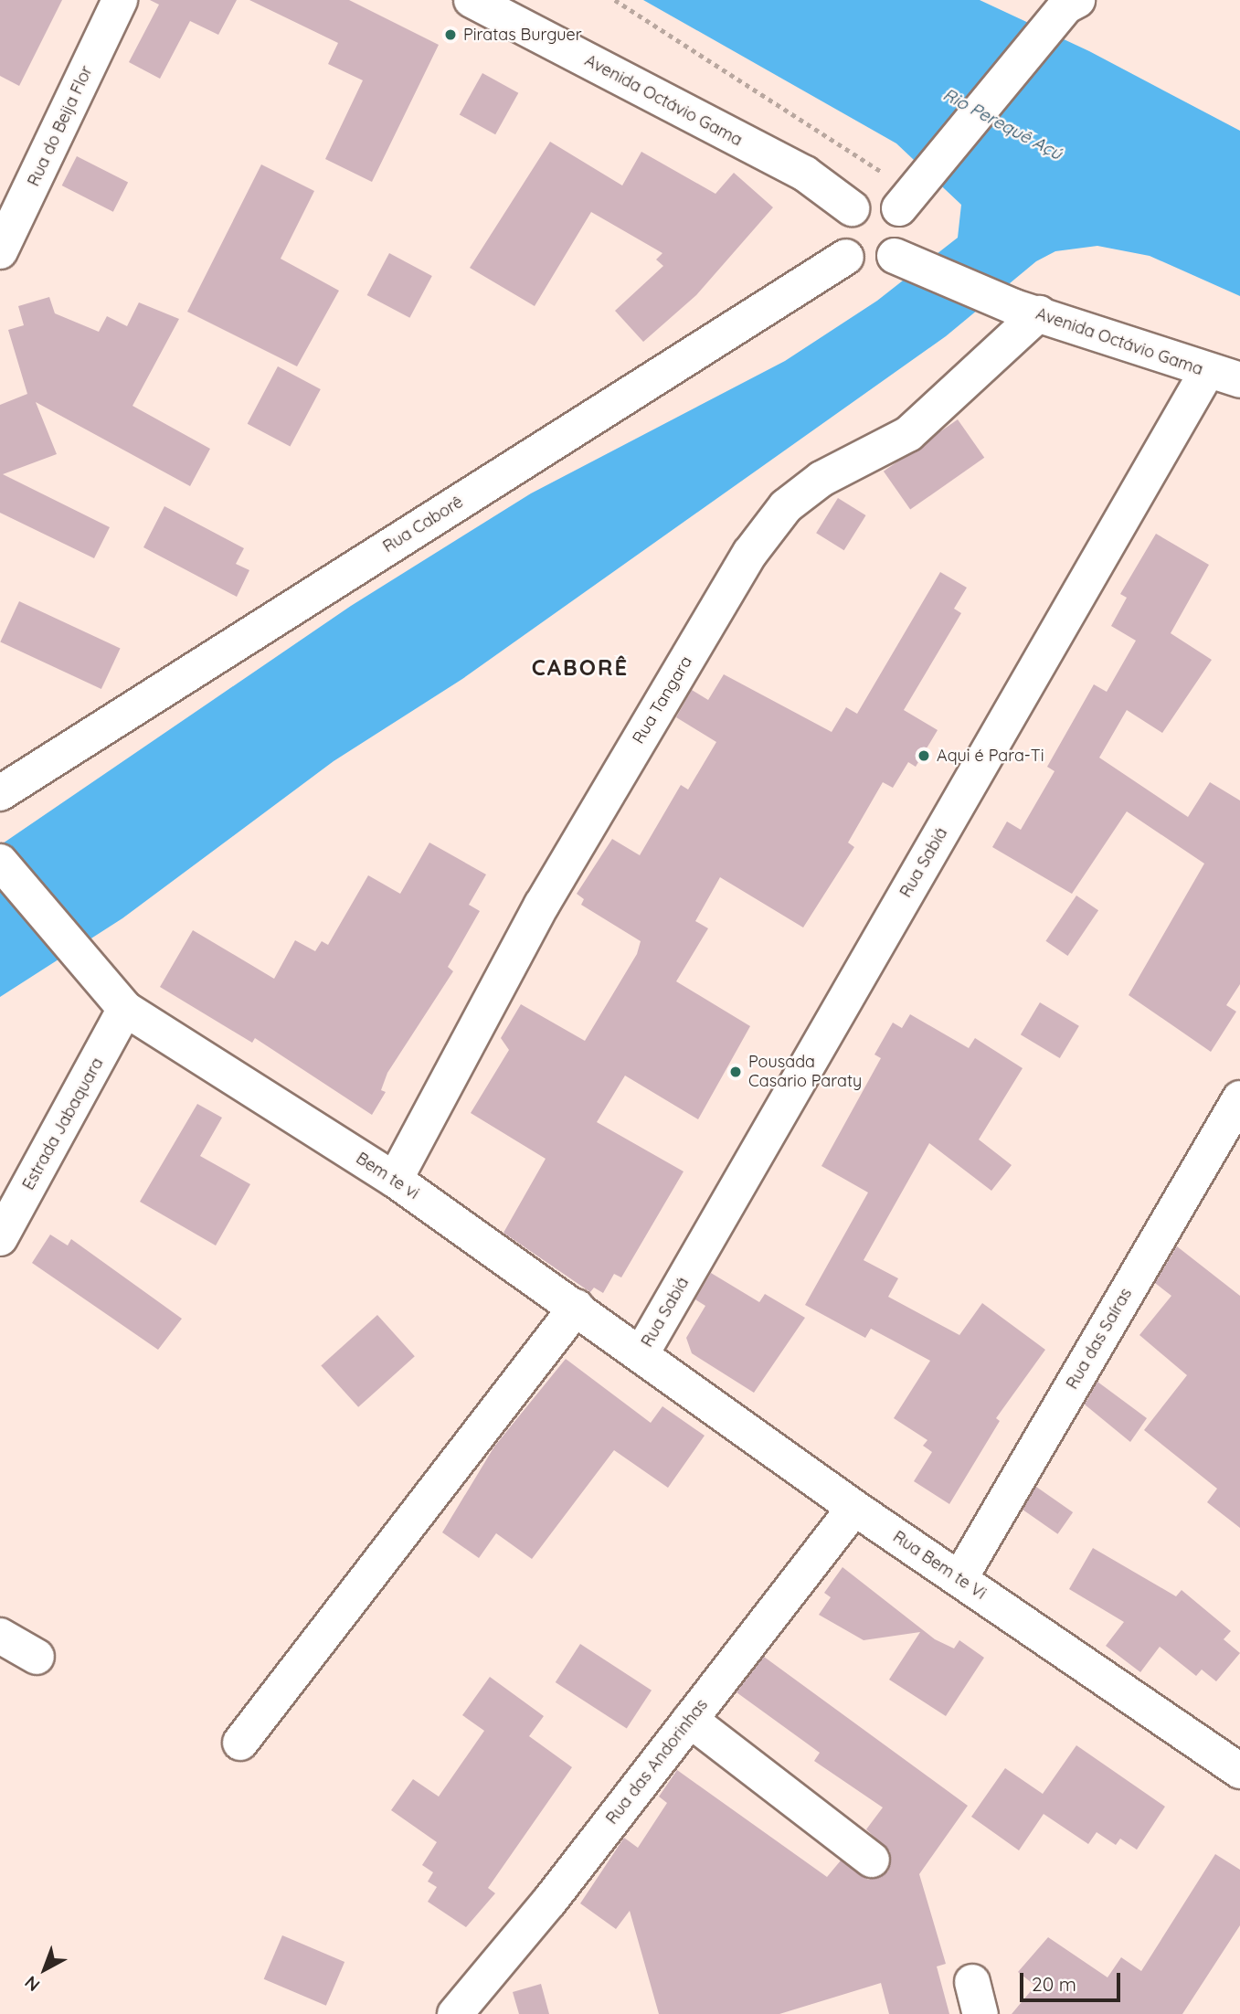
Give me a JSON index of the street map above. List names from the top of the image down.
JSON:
{
  "streets": {
    "street": [
      "Avenida Octávio Gama",
      "Rua do Beija Flor",
      "Rua Caborê",
      "Rua Tangara",
      "Rua Sabiá",
      "Estrada Jabaquara",
      "Bem te vi",
      "Rua das Saíras",
      "Rua Bem te Vi",
      "Rua das Andorinhas"
    ]
  },
  "crossings": [
    ["Avenida Octávio Gama", "Rua Caborê"],
    ["Avenida Octávio Gama", "Rua Tangara"],
    ["Avenida Octávio Gama", "Rua Sabiá"],
    ["Rua Tangara", "Bem te vi"],
    ["Rua Sabiá", "Bem te vi"],
    ["Rua Sabiá", "Rua Bem te Vi"],
    ["Estrada Jabaquara", "Bem te vi"],
    ["Bem te vi", "Rua Bem te Vi"],
    ["Rua das Saíras", "Rua Bem te Vi"],
    ["Rua Bem te Vi", "Rua das Andorinhas"]
  ],
  "districts": ["CABORÊ"],
  "water": ["Rio Perequê Açú"],
  "places": ["Piratas Burguer", "Aqui é Para-Ti", "Pousada Casario Paraty"],
  "scale_bar": "20 m",
  "north": "bottom left"
}
